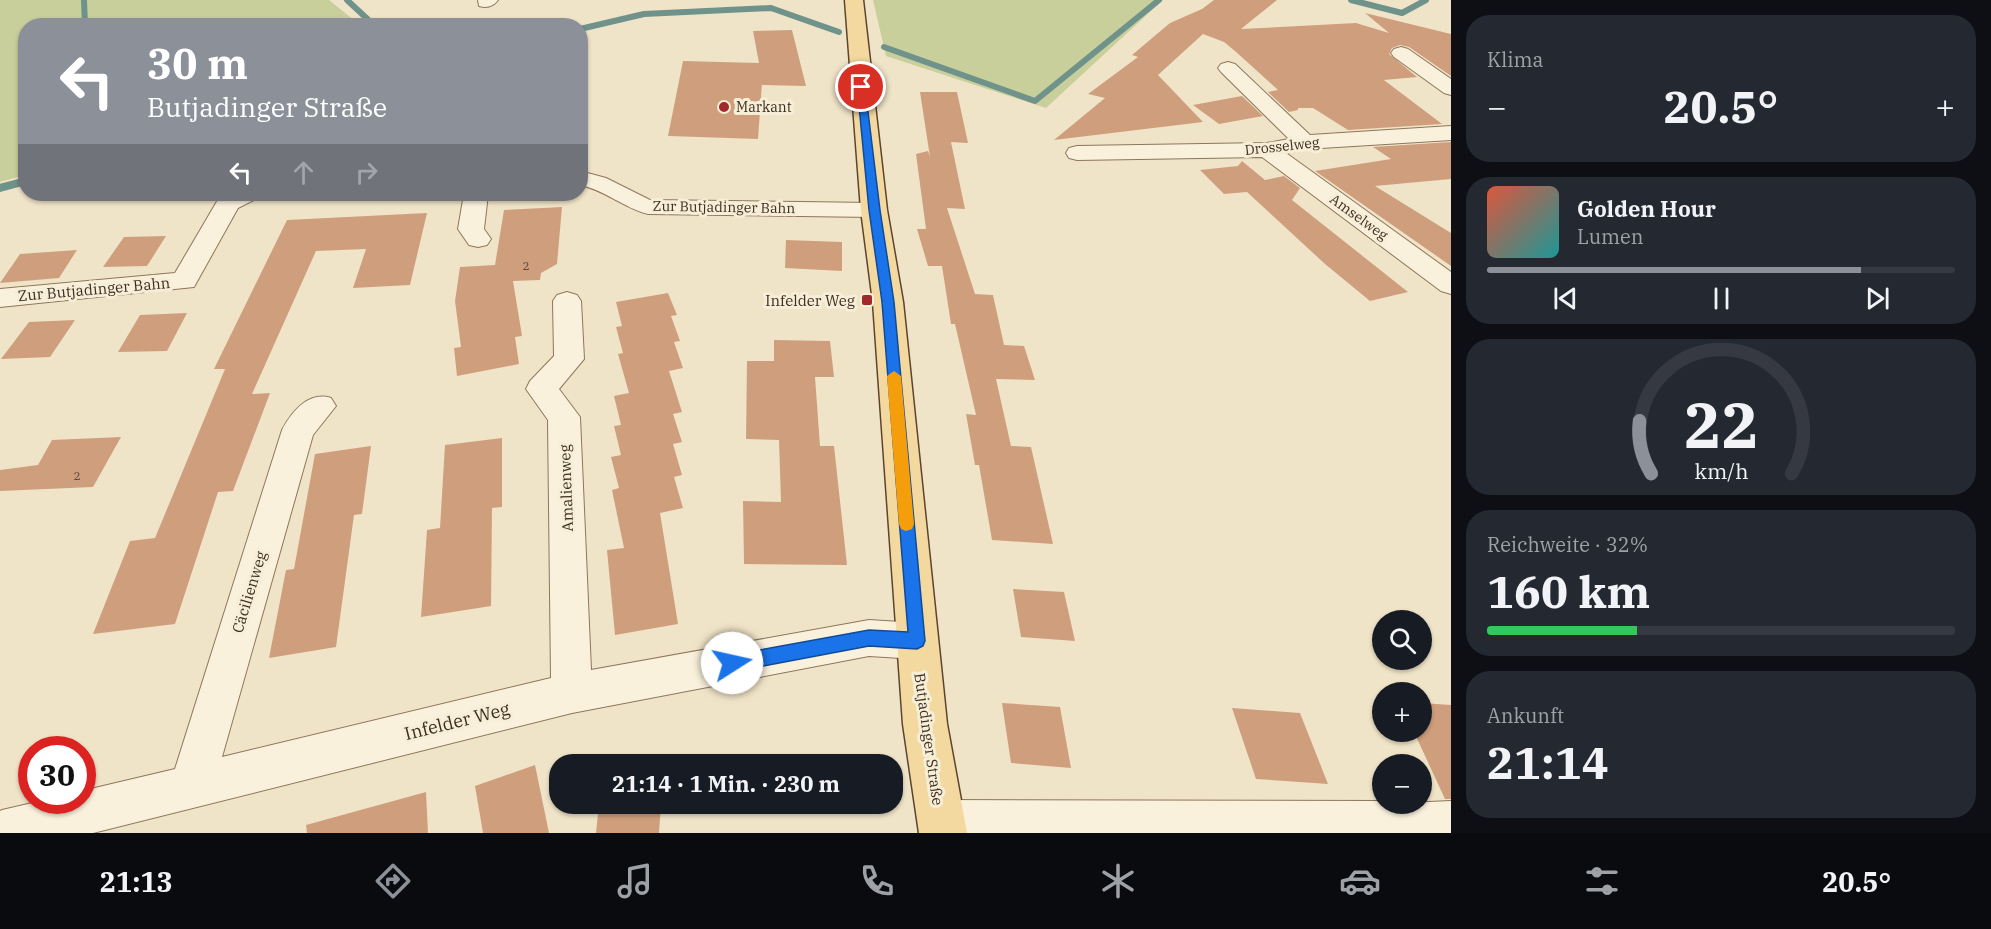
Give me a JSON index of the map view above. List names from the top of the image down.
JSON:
{
  "streets": {
    "main road": ["Butjadinger Straße"],
    "street": [
      "Drosselweg",
      "Zur Butjadinger Bahn",
      "Amselweg",
      "Amalienweg",
      "Cäcilienweg",
      "Infelder Weg"
    ]
  },
  "crossings": [
    ["Drosselweg", "Amselweg"],
    ["Zur Butjadinger Bahn", "Butjadinger Straße"],
    ["Amalienweg", "Infelder Weg"],
    ["Cäcilienweg", "Infelder Weg"],
    ["Infelder Weg", "Butjadinger Straße"]
  ],
  "places": {
    "other": ["Markant"],
    "transit": ["Infelder Weg"]
  },
  "house_numbers": ["2", "2"],
  "page": {
    "tile": [
      "Klima",
      ["Reichweite · 32%", "160 km"],
      ["Ankunft", "21:14"]
    ],
    "turn": ["30 m", "Butjadinger Straße"],
    "heat": ["−", "20.5°", "+"],
    "song": ["Golden Hour", "Lumen"],
    "map_buttons": ["+", "−"],
    "limit": "30",
    "trip": "21:14 · 1 Min. · 230 m",
    "tabs": ["21:13", "20.5°"],
    "gauge": ["22", "km/h"]
  }
}
